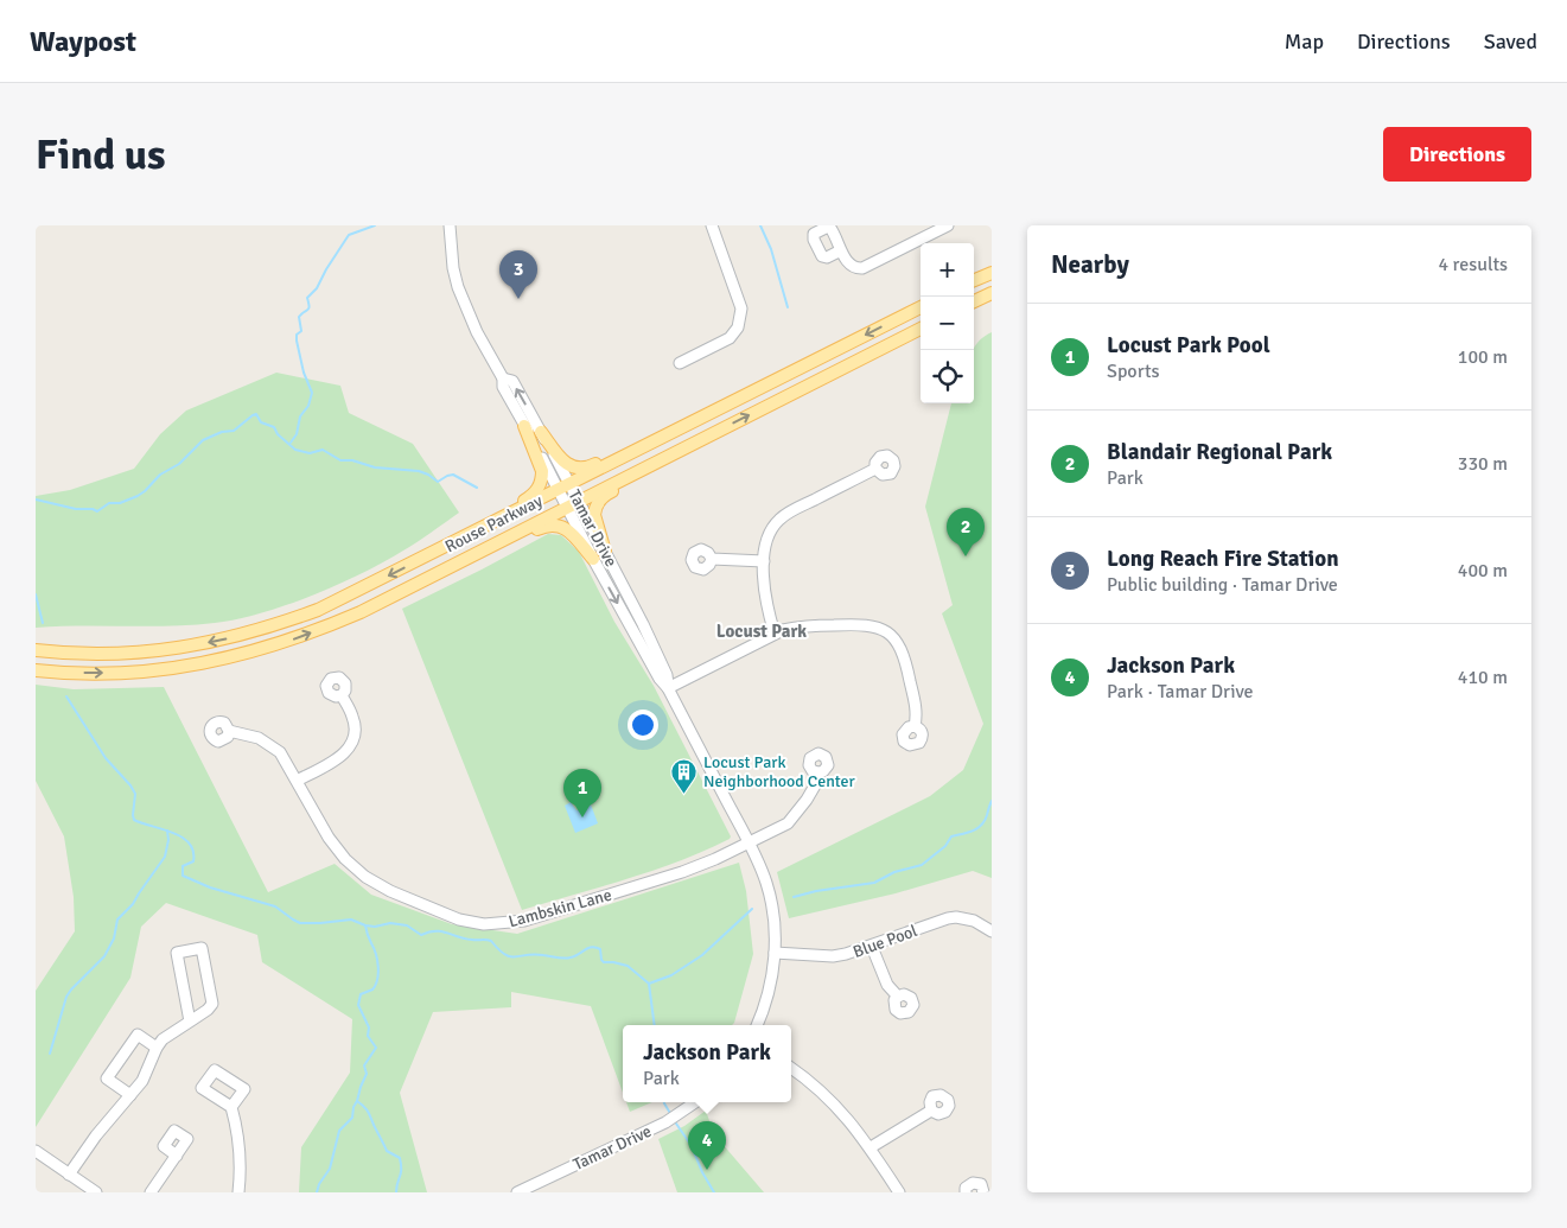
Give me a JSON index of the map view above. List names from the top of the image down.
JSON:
{
  "streets": {
    "main road": ["Rouse Parkway"],
    "street": ["Tamar Drive", "Lambskin Lane", "Blue Pool"]
  },
  "crossings": [
    ["Rouse Parkway", "Tamar Drive"],
    ["Tamar Drive", "Lambskin Lane"],
    ["Tamar Drive", "Blue Pool"]
  ],
  "districts": ["Locust Park"],
  "places": {
    "building": ["Locust Park Neighborhood Center"]
  },
  "page": {
    "header": "Waypost",
    "nav": ["Map", "Directions", "Saved"],
    "buttons": "Directions",
    "title": "Find us",
    "heading": ["Nearby", "4 results"],
    "map_buttons": ["+", "−"],
    "pins": [
      "3",
      "2",
      "1",
      "4"
    ],
    "list": [
      {
        "mark": "1",
        "name": "Locust Park Pool",
        "note": "Sports",
        "value": "100 m"
      },
      {
        "mark": "2",
        "name": "Blandair Regional Park",
        "note": "Park",
        "value": "330 m"
      },
      {
        "mark": "3",
        "name": "Long Reach Fire Station",
        "note": "Public building · Tamar Drive",
        "value": "400 m"
      },
      {
        "mark": "4",
        "name": "Jackson Park",
        "note": "Park · Tamar Drive",
        "value": "410 m"
      }
    ],
    "popup": ["Jackson Park", "Park"]
  }
}
